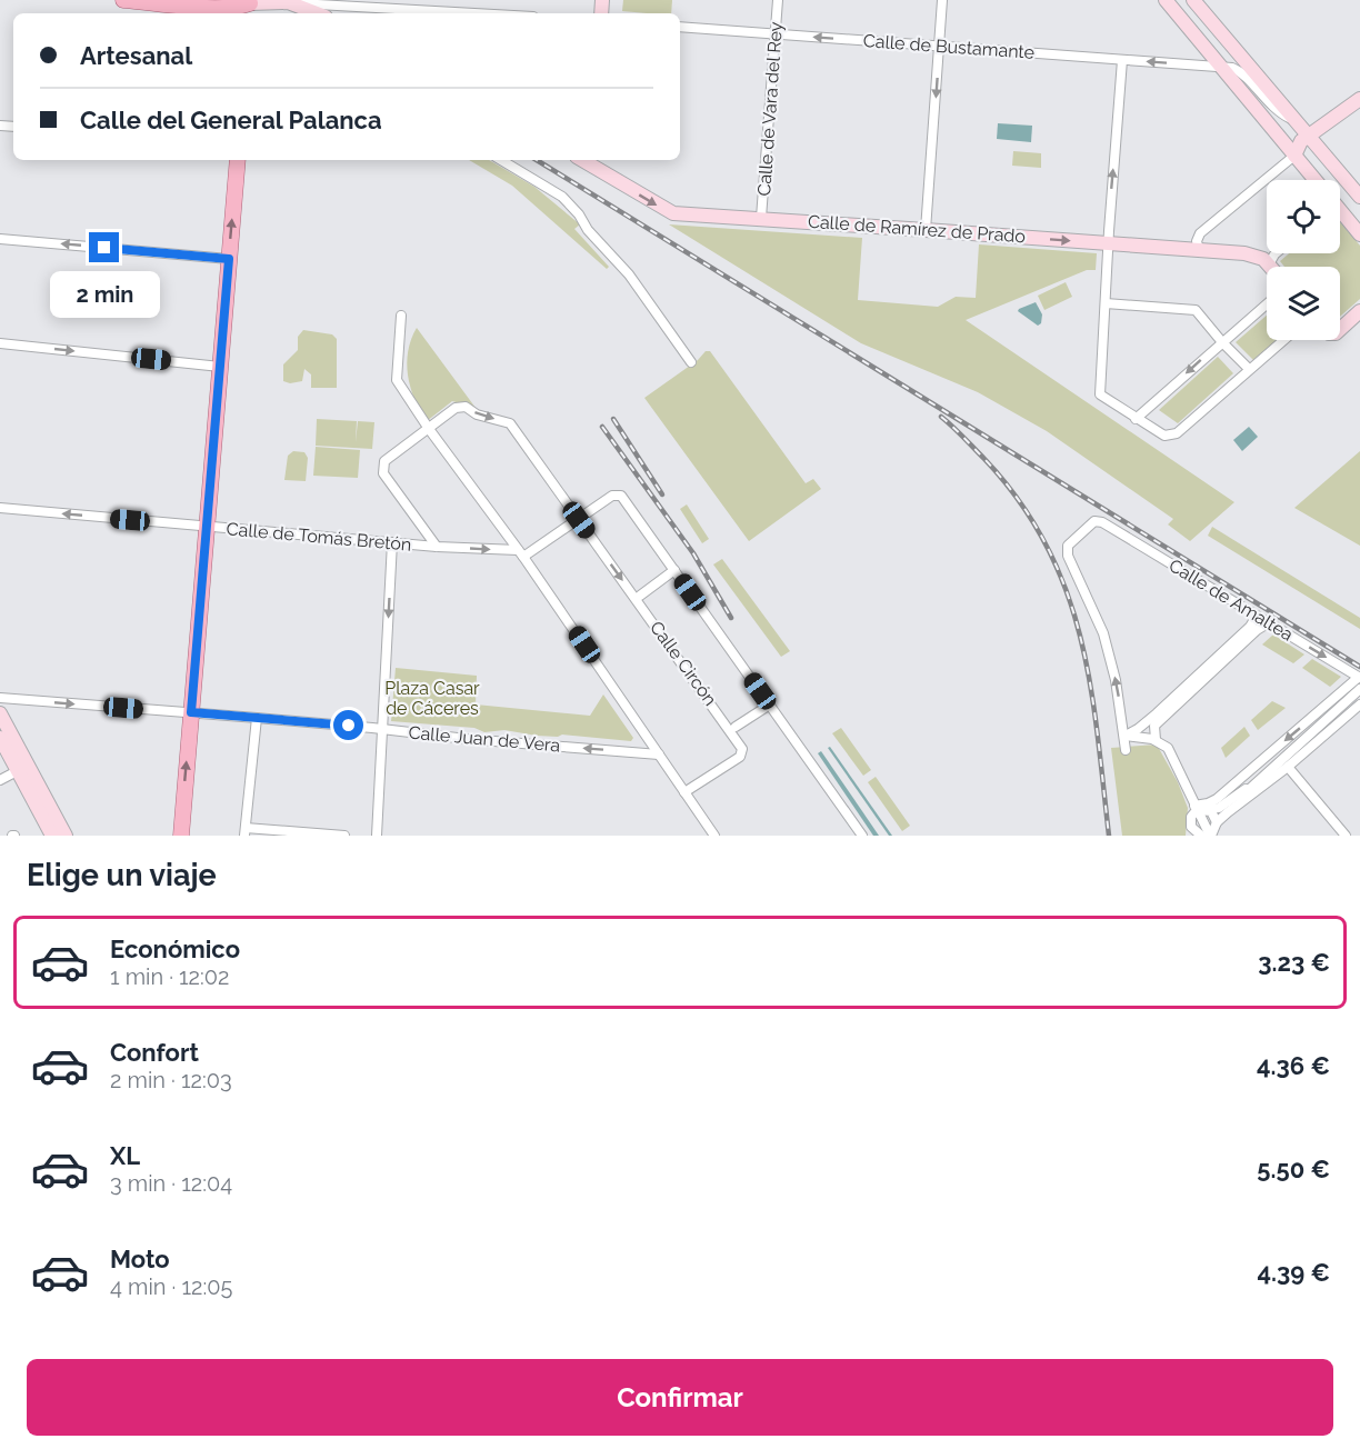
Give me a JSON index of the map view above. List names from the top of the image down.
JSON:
{
  "streets": {
    "main road": ["Calle de Ramírez de Prado"],
    "street": [
      "Calle de Bustamante",
      "Calle de Vara del Rey",
      "Calle de Tomás Bretón",
      "Calle de Amaltea",
      "Calle Circón",
      "Calle Juan de Vera"
    ]
  },
  "crossings": [
    ["Calle de Bustamante", "Calle de Vara del Rey"],
    ["Calle de Vara del Rey", "Calle de Ramírez de Prado"]
  ],
  "one_way": ["Calle de Bustamante", "Calle de Ramírez de Prado"],
  "parks": ["Plaza Casar de Cáceres"],
  "page": {
    "banner": ["Artesanal", "Calle del General Palanca"],
    "bubble": "2 min",
    "heading": "Elige un viaje",
    "list": [
      {
        "name": "Económico",
        "note": "1 min · 12:02",
        "value": "3.23 €"
      },
      {
        "name": "Confort",
        "note": "2 min · 12:03",
        "value": "4.36 €"
      },
      {
        "name": "XL",
        "note": "3 min · 12:04",
        "value": "5.50 €"
      },
      {
        "name": "Moto",
        "note": "4 min · 12:05",
        "value": "4.39 €"
      }
    ],
    "buttons": "Confirmar"
  }
}
